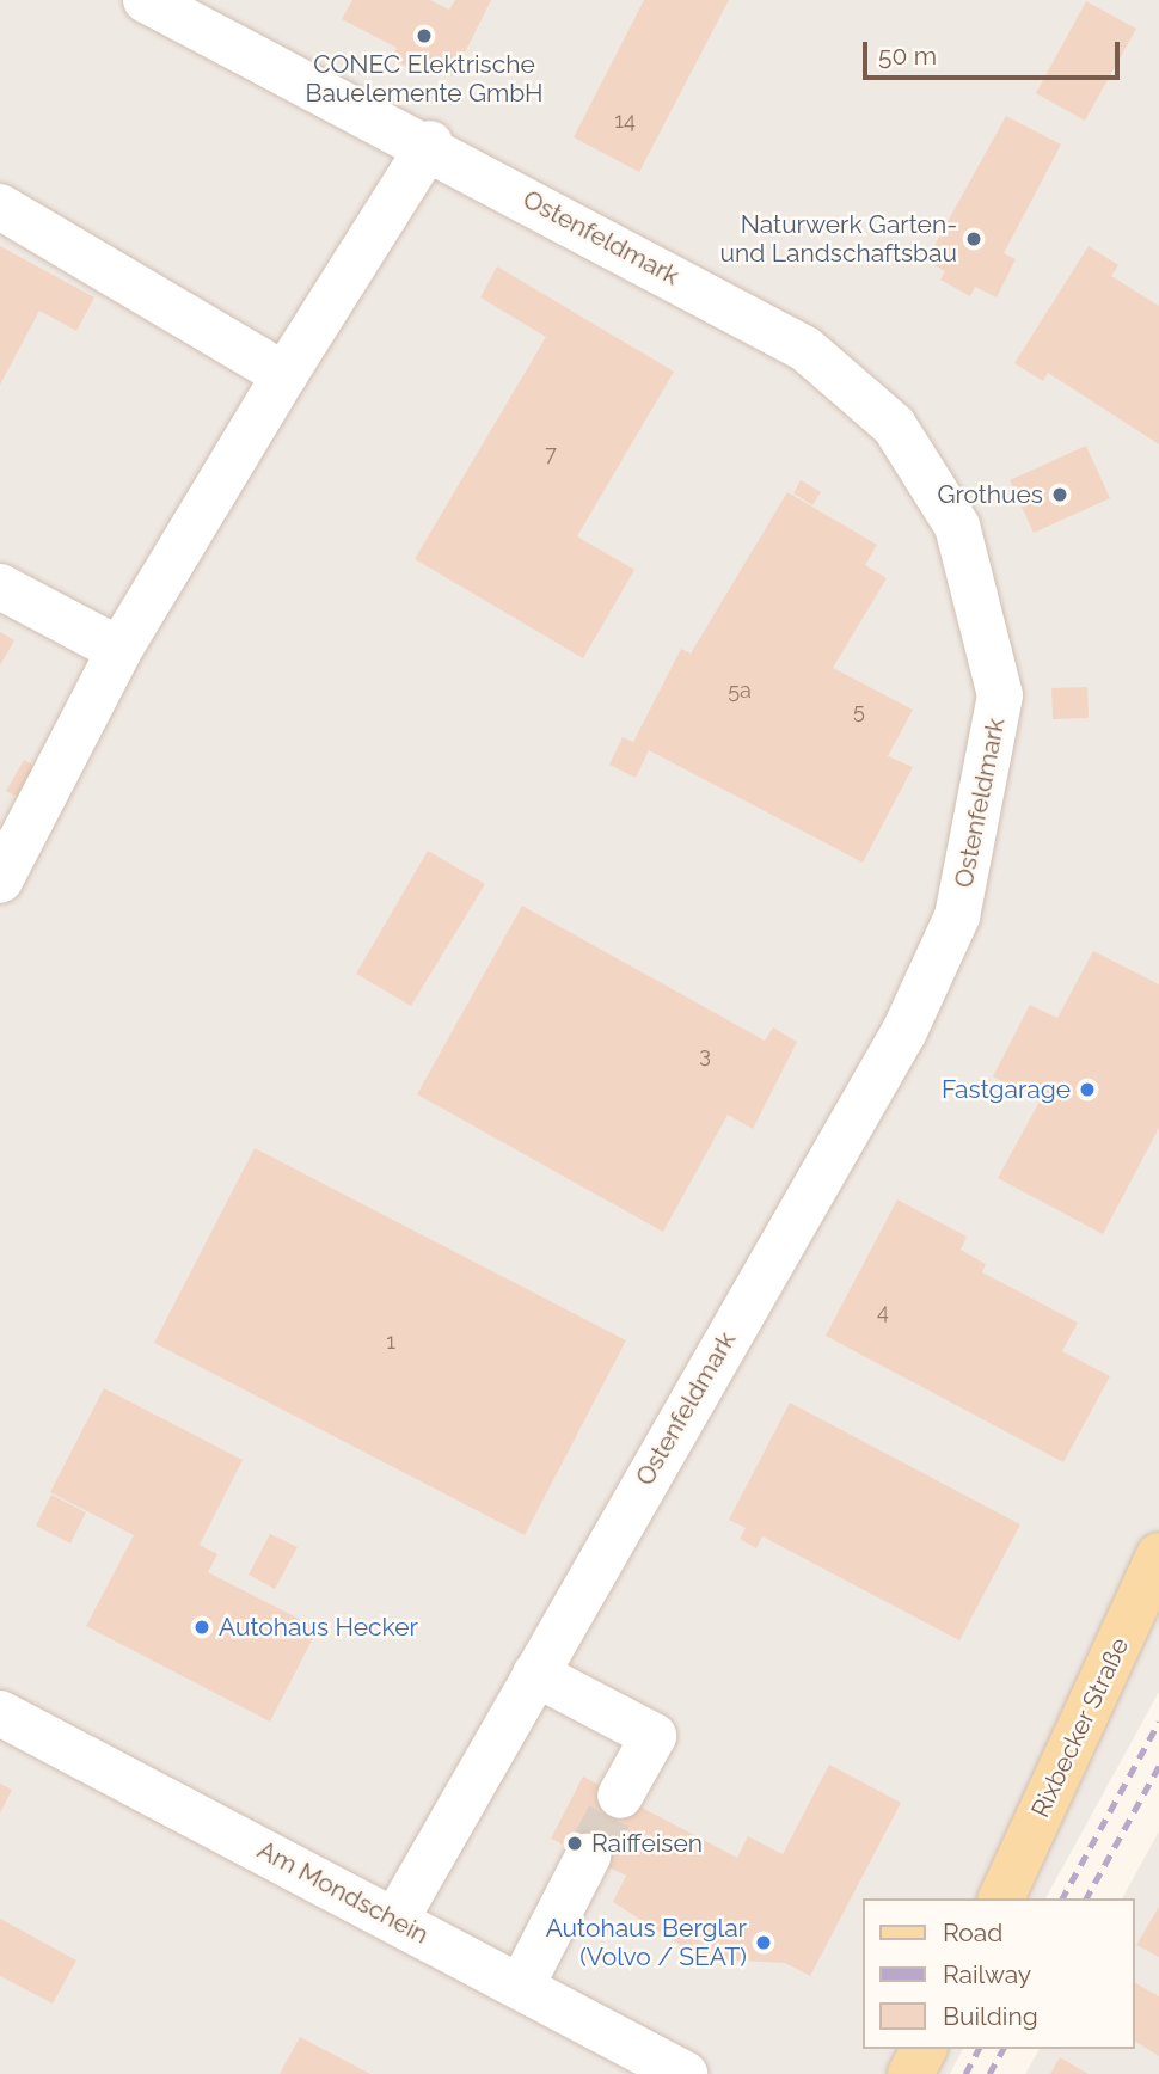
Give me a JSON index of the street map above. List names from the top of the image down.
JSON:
{
  "streets": {
    "main road": ["Rixbecker Straße"],
    "street": ["Ostenfeldmark", "Am Mondschein"]
  },
  "crossings": [
    ["Ostenfeldmark", "Am Mondschein"]
  ],
  "places": [
    "CONEC Elektrische Bauelemente GmbH",
    "Naturwerk Garten- und Landschaftsbau",
    "Grothues",
    "Fastgarage",
    "Autohaus Hecker",
    "Raiffeisen",
    "Autohaus Berglar (Volvo / SEAT)"
  ],
  "house_numbers": [
    "14",
    "7",
    "5a",
    "5",
    "3",
    "4",
    "1"
  ],
  "legend": ["Road", "Railway", "Building"],
  "scale_bar": "50 m"
}
